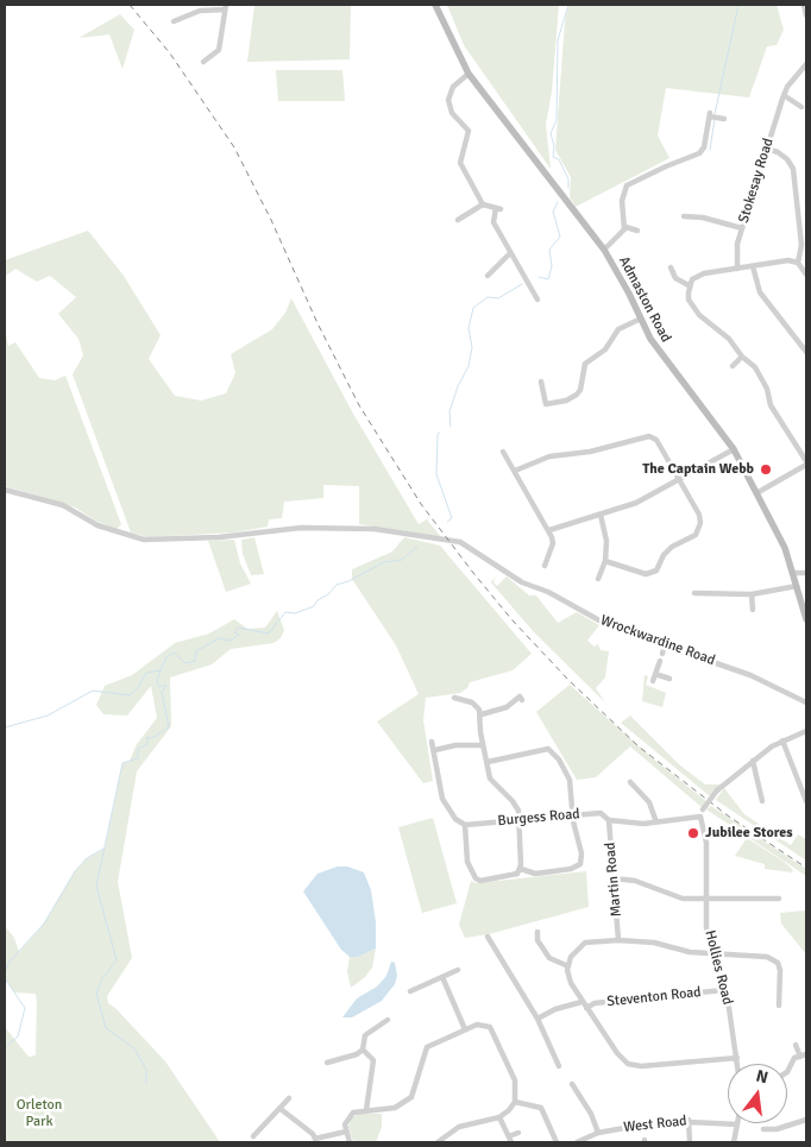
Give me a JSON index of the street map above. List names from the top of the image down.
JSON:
{
  "streets": {
    "street": [
      "Stokesay Road",
      "Admaston Road",
      "Wrockwardine Road",
      "Burgess Road",
      "Martin Road",
      "Hollies Road",
      "Steventon Road",
      "West Road"
    ]
  },
  "crossings": [
    ["Burgess Road", "Martin Road"],
    ["Burgess Road", "Hollies Road"],
    ["Hollies Road", "Steventon Road"]
  ],
  "parks": ["Orleton Park"],
  "places": ["The Captain Webb", "Jubilee Stores"],
  "north": "top"
}
